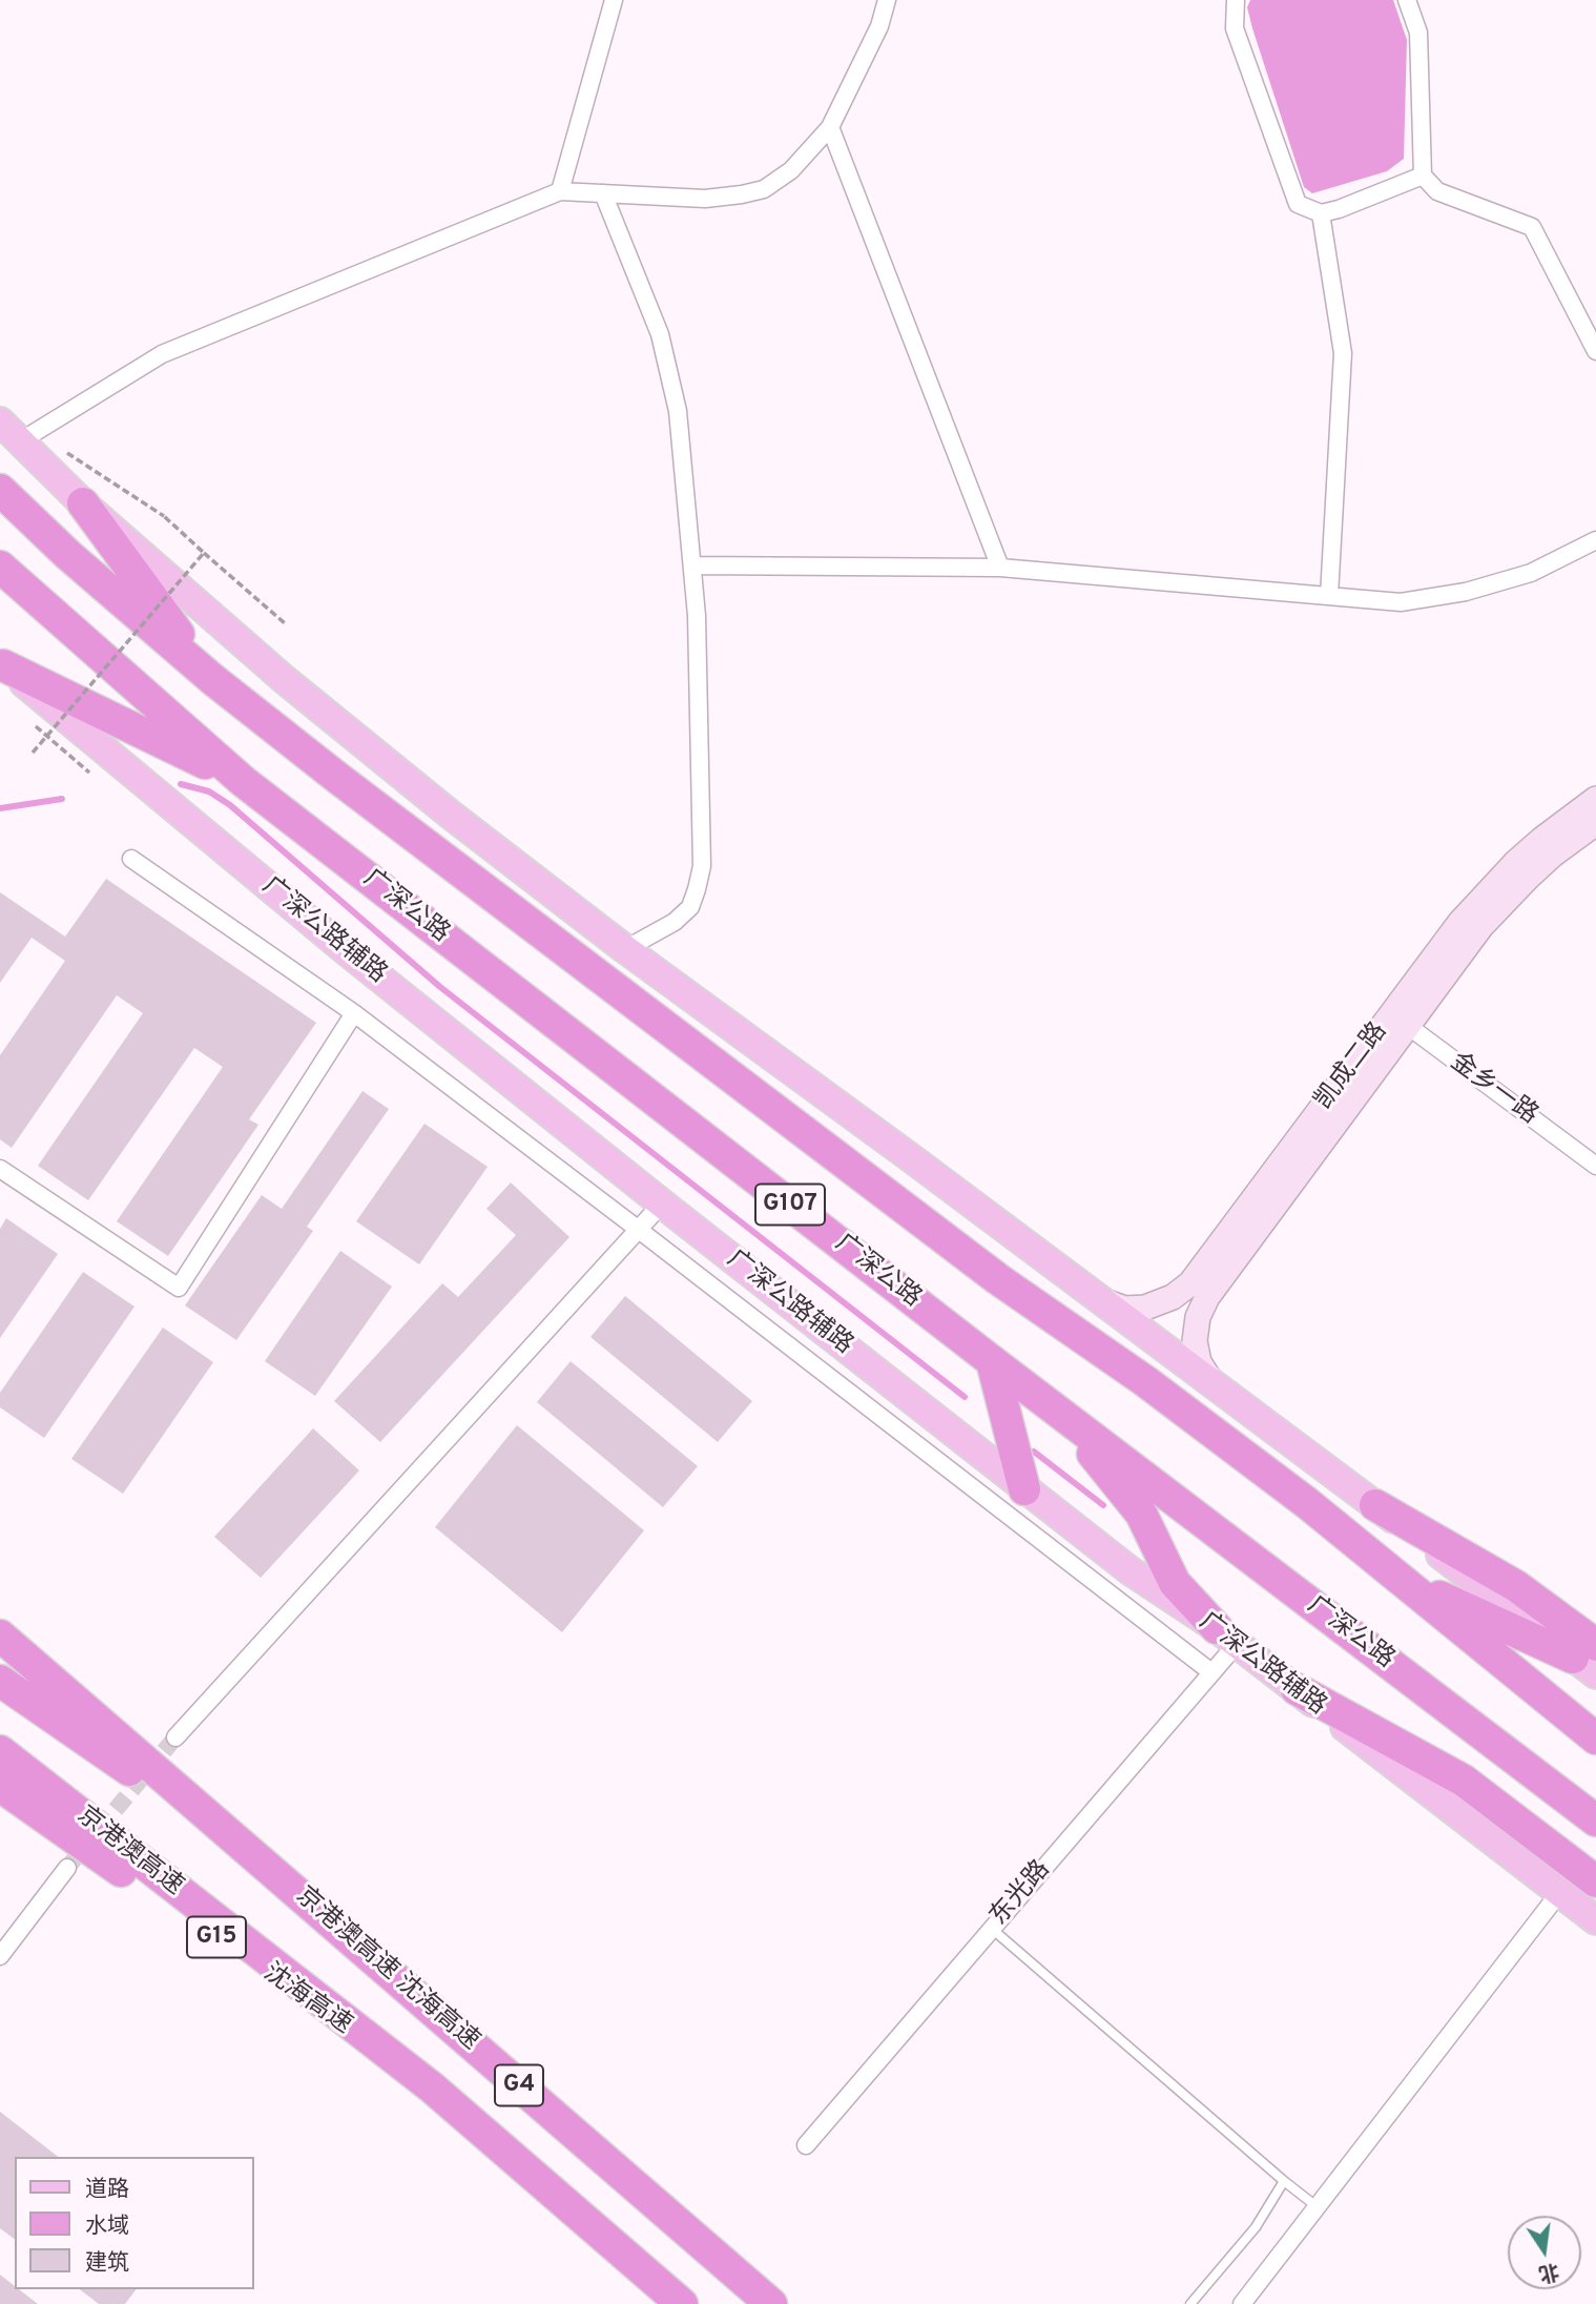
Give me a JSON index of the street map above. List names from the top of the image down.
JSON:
{
  "streets": {
    "highway": [
      "广深公路",
      "G107",
      "京港澳高速",
      "G15",
      "京港澳高速 沈海高速",
      "沈海高速",
      "G4"
    ],
    "main road": ["广深公路辅路"],
    "street": ["凯成二路", "金乡一路", "东光路"]
  },
  "crossings": [
    ["广深公路辅路", "东光路"],
    ["凯成二路", "金乡一路"],
    ["京港澳高速", "沈海高速"],
    ["京港澳高速", "G4"],
    ["京港澳高速 沈海高速", "G4"],
    ["沈海高速", "G4"]
  ],
  "legend": ["道路", "水域", "建筑"],
  "north": "bottom"
}
